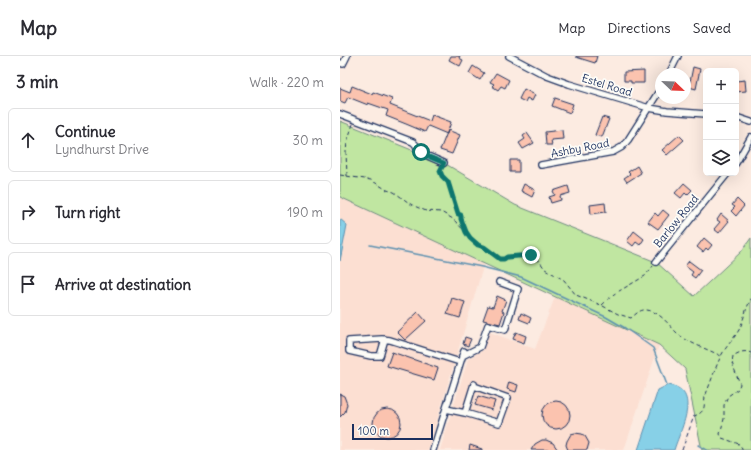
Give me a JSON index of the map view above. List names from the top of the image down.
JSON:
{
  "streets": {
    "street": ["Estel Road", "Ashby Road", "Barlow Road"]
  },
  "crossings": [
    ["Estel Road", "Ashby Road"]
  ],
  "scale_bar": "100 m",
  "north": "bottom right",
  "page": {
    "header": "Map",
    "nav": ["Map", "Directions", "Saved"],
    "heading": ["3 min", "Walk · 220 m"],
    "map_buttons": ["+", "−"],
    "list": [
      ["Continue", "Lyndhurst Drive", "30 m"],
      ["Turn right", "190 m"],
      "Arrive at destination"
    ],
    "scale": "100 m"
  }
}
